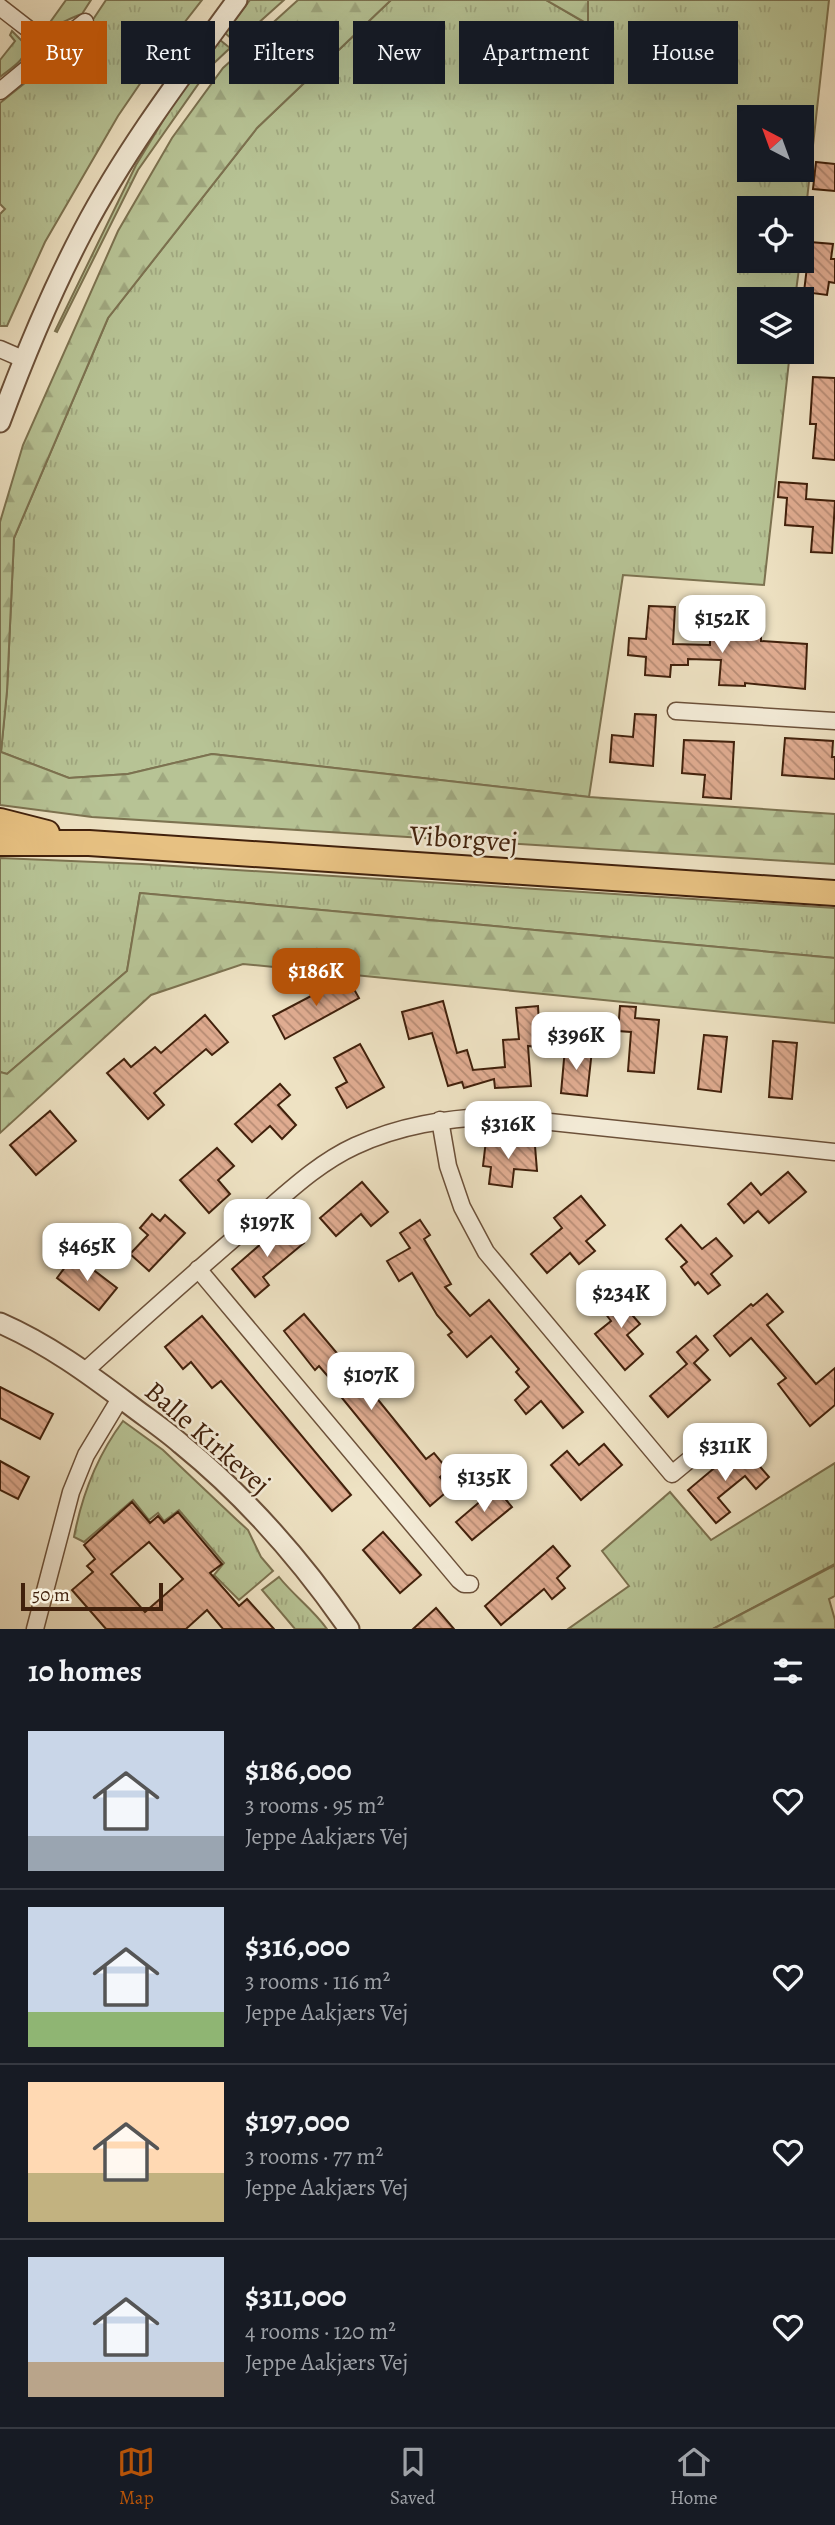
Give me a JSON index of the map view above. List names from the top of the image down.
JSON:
{
  "streets": {
    "main road": ["Viborgvej"],
    "street": ["Balle Kirkevej"]
  },
  "scale_bar": "50 m",
  "north": "top left",
  "page": {
    "chip": [
      "Buy",
      "Rent",
      "Filters",
      "New",
      "Apartment",
      "House"
    ],
    "price": [
      "$152K",
      "$186K",
      "$396K",
      "$316K",
      "$197K",
      "$465K",
      "$234K",
      "$107K",
      "$311K",
      "$135K"
    ],
    "scale": "50 m",
    "heading": "10 homes",
    "list": [
      {
        "name": "$186,000",
        "note": "3 rooms · 95 m² · Jeppe Aakjærs Vej"
      },
      {
        "name": "$316,000",
        "note": "3 rooms · 116 m² · Jeppe Aakjærs Vej"
      },
      {
        "name": "$197,000",
        "note": "3 rooms · 77 m² · Jeppe Aakjærs Vej"
      },
      {
        "name": "$311,000",
        "note": "4 rooms · 120 m² · Jeppe Aakjærs Vej"
      }
    ],
    "tabs": ["Map", "Saved", "Home"]
  }
}
